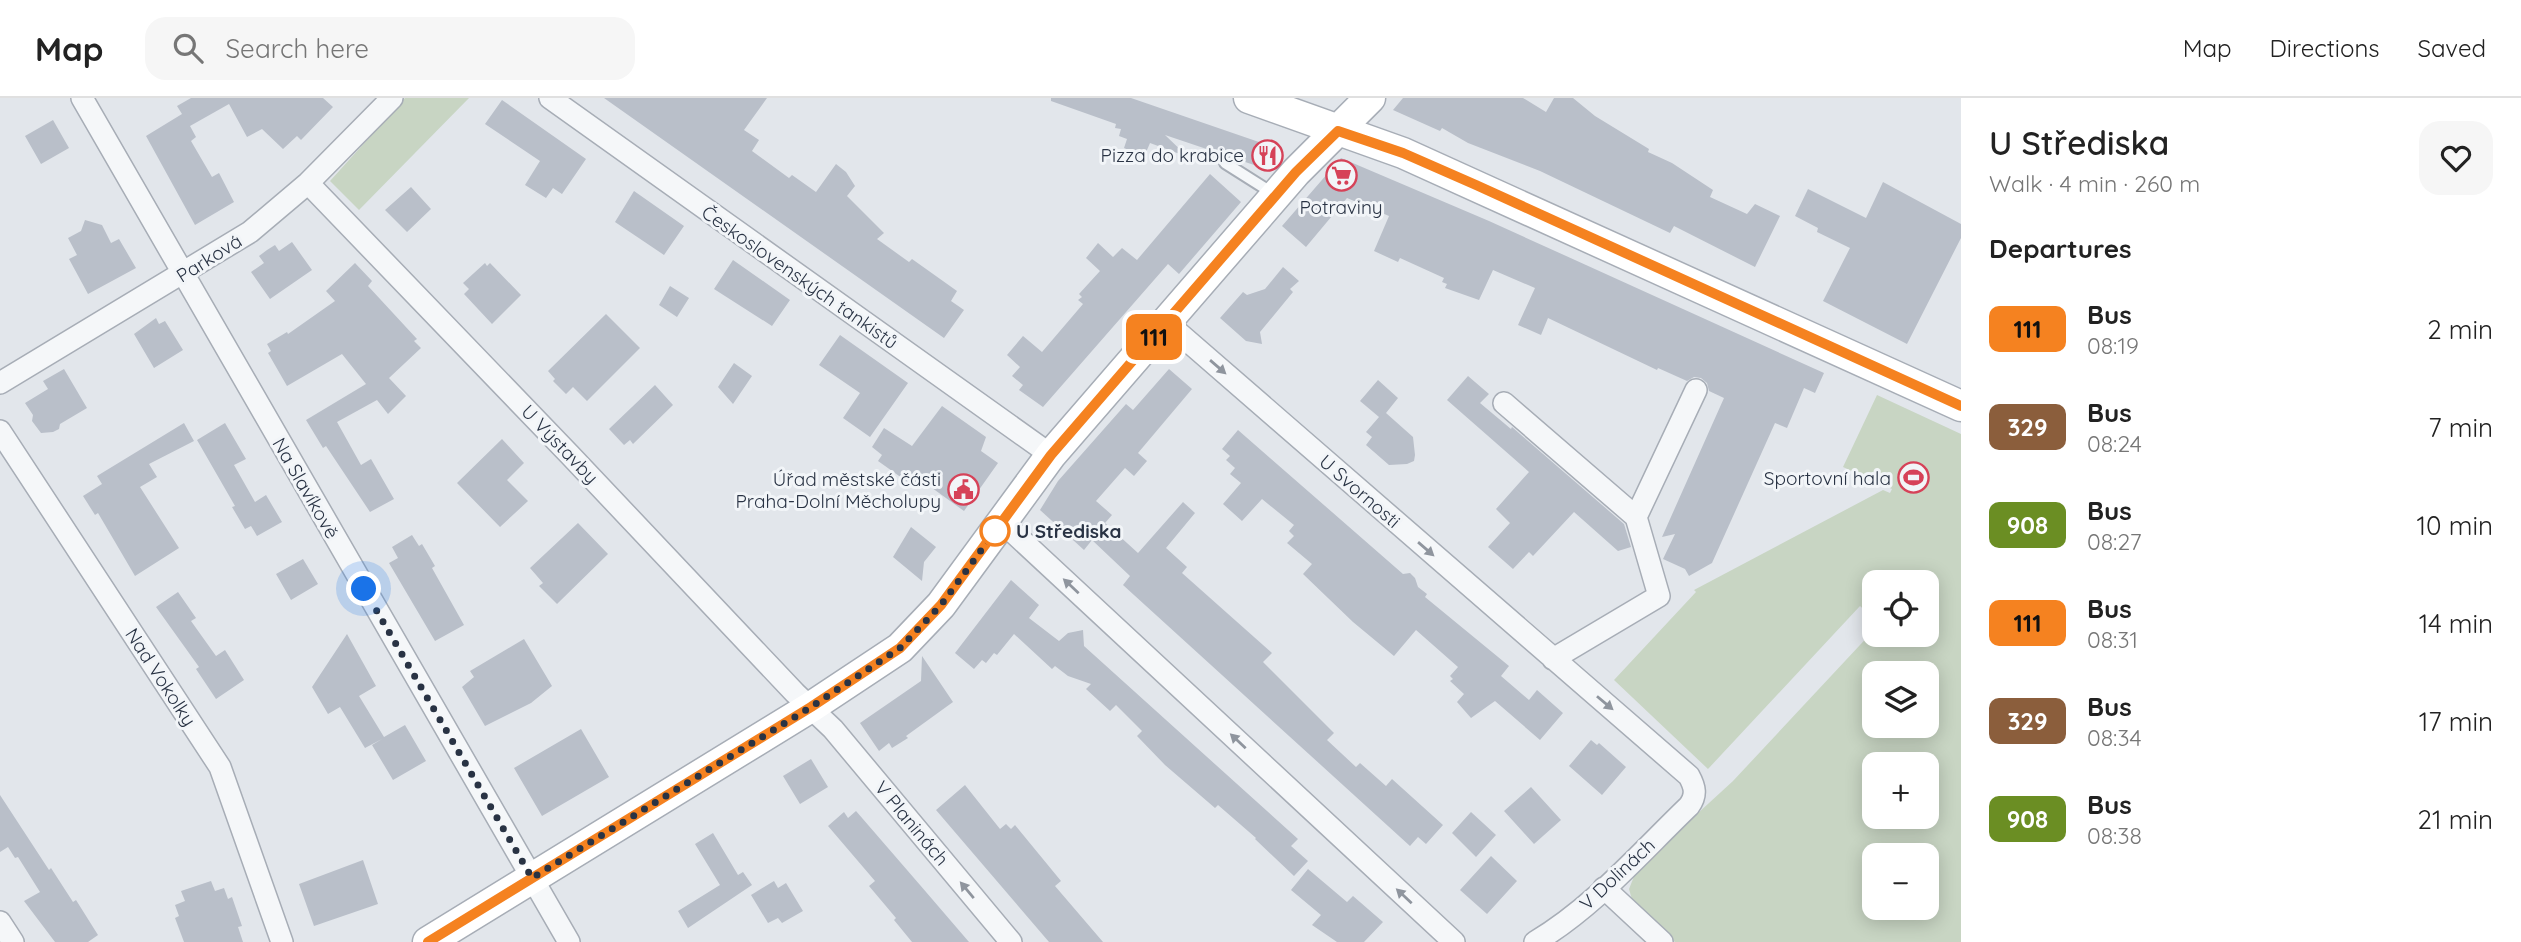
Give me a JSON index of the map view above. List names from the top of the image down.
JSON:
{
  "streets": {
    "street": [
      "Parková",
      "Československých tankistů",
      "U Výstavby",
      "Na Slavíkově",
      "U Svornosti",
      "Nad Vokolky",
      "V Planinách",
      "V Dolinách"
    ]
  },
  "crossings": [
    ["Parková", "U Výstavby"],
    ["Parková", "Na Slavíkově"],
    ["U Výstavby", "V Planinách"],
    ["U Svornosti", "V Dolinách"]
  ],
  "one_way": ["U Svornosti", "V Planinách"],
  "places": {
    "restaurant": ["Pizza do krabice"],
    "supermarket": ["Potraviny"],
    "sports": ["Sportovní hala"],
    "public building": ["Úřad městské části Praha-Dolní Měcholupy"],
    "other": ["U Střediska"]
  },
  "lines": ["bus line 111"],
  "page": {
    "header": "Map",
    "search": "Search here",
    "nav": ["Map", "Directions", "Saved"],
    "on_map": "111",
    "heading": [
      ["U Střediska", "Walk · 4 min · 260 m"],
      "Departures"
    ],
    "list": [
      {
        "mark": "111",
        "name": "Bus",
        "note": "08:19",
        "value": "2 min"
      },
      {
        "mark": "329",
        "name": "Bus",
        "note": "08:24",
        "value": "7 min"
      },
      {
        "mark": "908",
        "name": "Bus",
        "note": "08:27",
        "value": "10 min"
      },
      {
        "mark": "111",
        "name": "Bus",
        "note": "08:31",
        "value": "14 min"
      },
      {
        "mark": "329",
        "name": "Bus",
        "note": "08:34",
        "value": "17 min"
      },
      {
        "mark": "908",
        "name": "Bus",
        "note": "08:38",
        "value": "21 min"
      }
    ],
    "map_buttons": ["+", "−"]
  }
}
